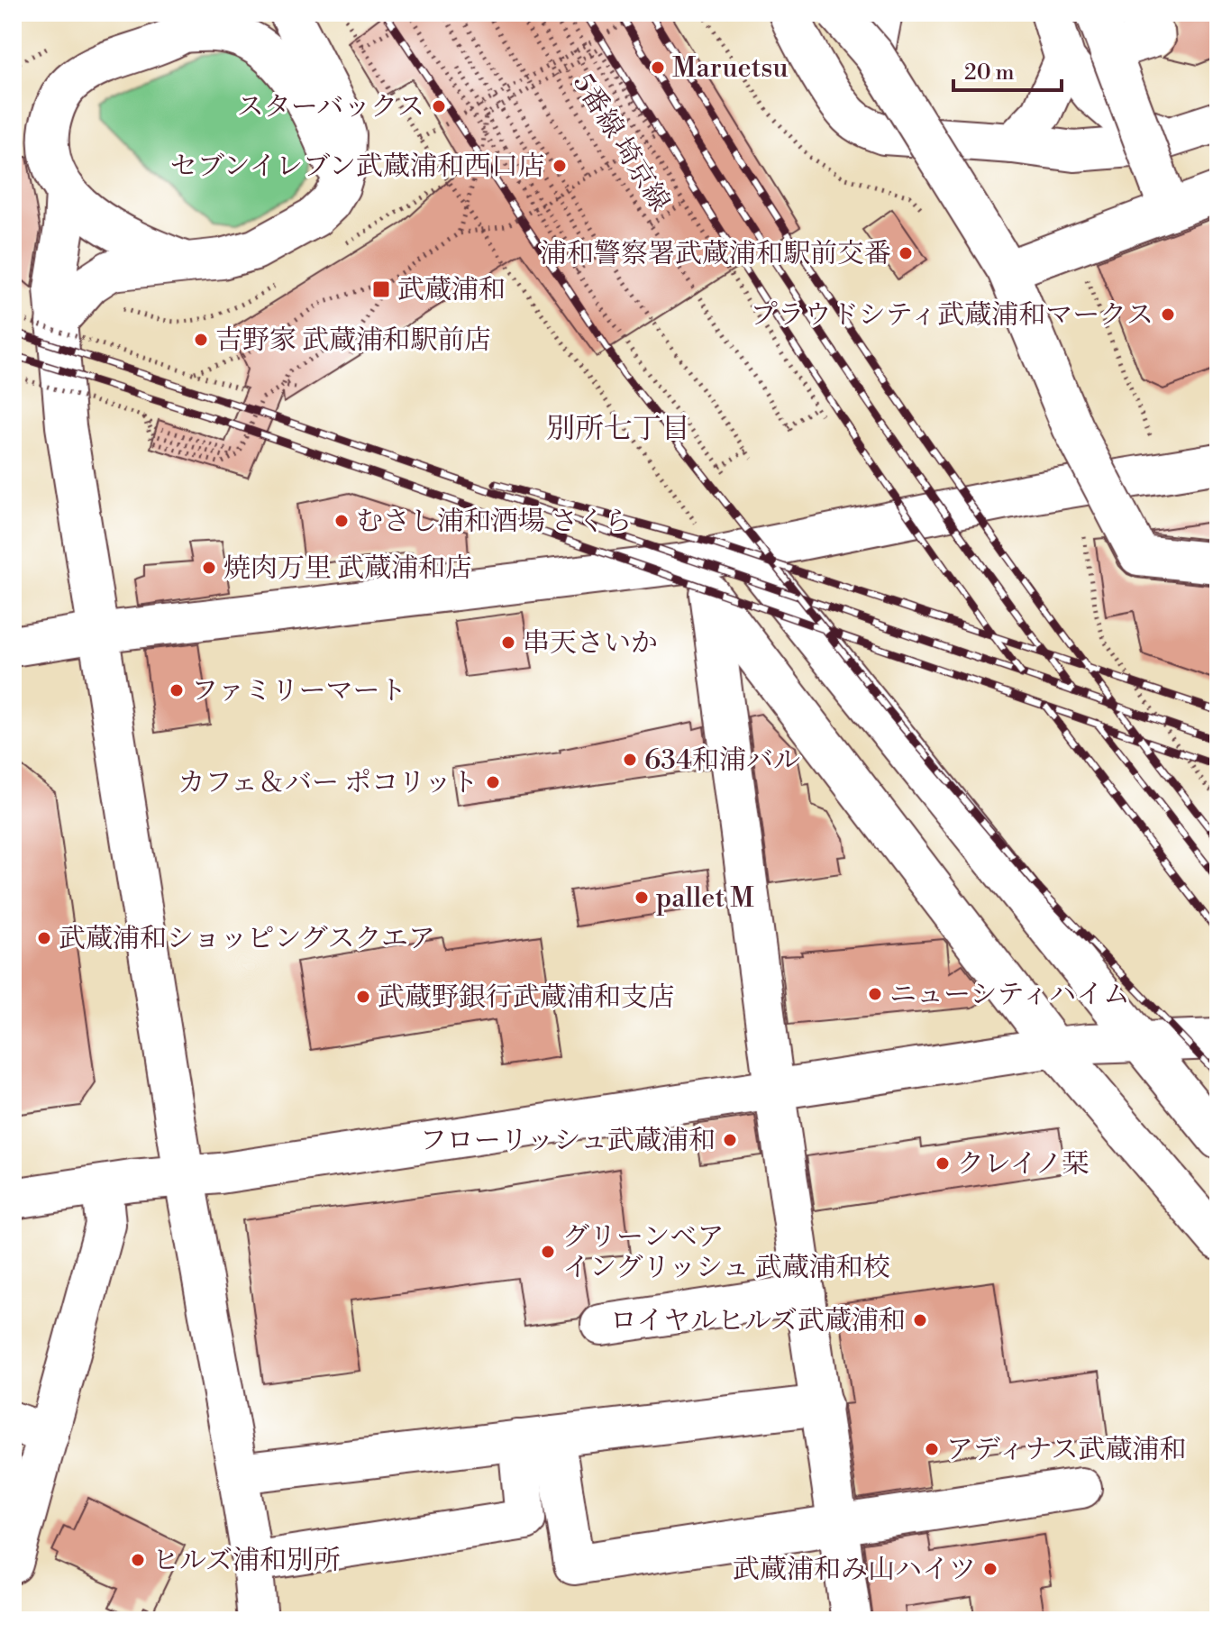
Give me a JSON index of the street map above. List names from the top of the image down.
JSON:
{
  "streets": {
    "path": ["5番線 埼京線"]
  },
  "districts": ["別所七丁目"],
  "places": {
    "other": [
      "Maruetsu",
      "スターバックス",
      "セブンイレブン武蔵浦和西口店",
      "浦和警察署武蔵浦和駅前交番",
      "プラウドシティ武蔵浦和マークス",
      "吉野家 武蔵浦和駅前店",
      "むさし浦和酒場 さくら",
      "焼肉万里 武蔵浦和店",
      "串天さいか",
      "ファミリーマート",
      "634和浦バル",
      "カフェ＆バー ポコリット",
      "pallet M",
      "武蔵浦和ショッピングスクエア",
      "ニューシティハイム",
      "武蔵野銀行武蔵浦和支店",
      "フローリッシュ武蔵浦和",
      "クレイノ栞",
      "グリーンベア イングリッシュ 武蔵浦和校",
      "ロイヤルヒルズ武蔵浦和",
      "アディナス武蔵浦和",
      "ヒルズ浦和別所",
      "武蔵浦和み山ハイツ"
    ],
    "transit": ["武蔵浦和"]
  },
  "scale_bar": "20 m"
}
